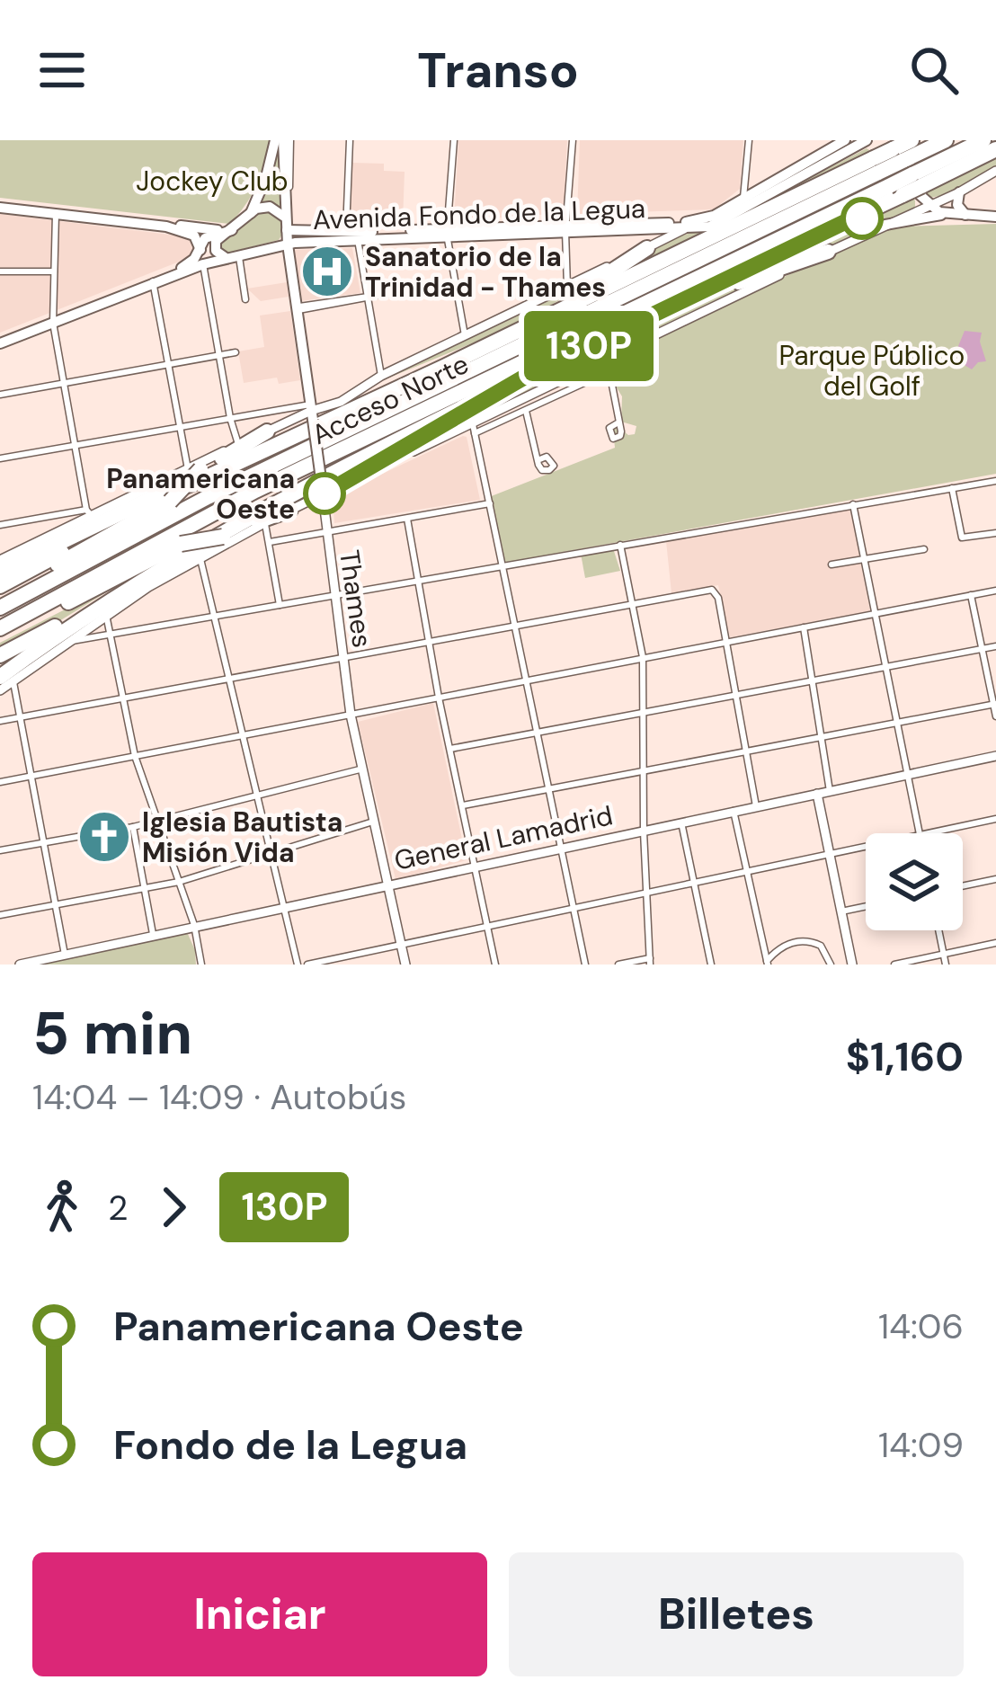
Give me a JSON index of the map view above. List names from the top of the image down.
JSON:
{
  "streets": {
    "highway": ["Acceso Norte"],
    "main road": ["Avenida Fondo de la Legua", "Thames"],
    "street": ["General Lamadrid"]
  },
  "crossings": [
    ["Avenida Fondo de la Legua", "Thames"],
    ["Thames", "General Lamadrid"]
  ],
  "parks": ["Jockey Club", "Parque Público del Golf"],
  "places": {
    "hospital": ["Sanatorio de la Trinidad - Thames"],
    "other": ["Panamericana Oeste"],
    "church": ["Iglesia Bautista Misión Vida"]
  },
  "lines": ["bus line 130P"],
  "page": {
    "header": "Transo",
    "on_map": "130P",
    "heading": ["5 min", "14:04 – 14:09 · Autobús", "$1,160"],
    "legs": ["2", "130P"],
    "list": [
      {
        "name": "Panamericana Oeste",
        "value": "14:06"
      },
      {
        "name": "Fondo de la Legua",
        "value": "14:09"
      }
    ],
    "buttons": ["Iniciar", "Billetes"]
  }
}
